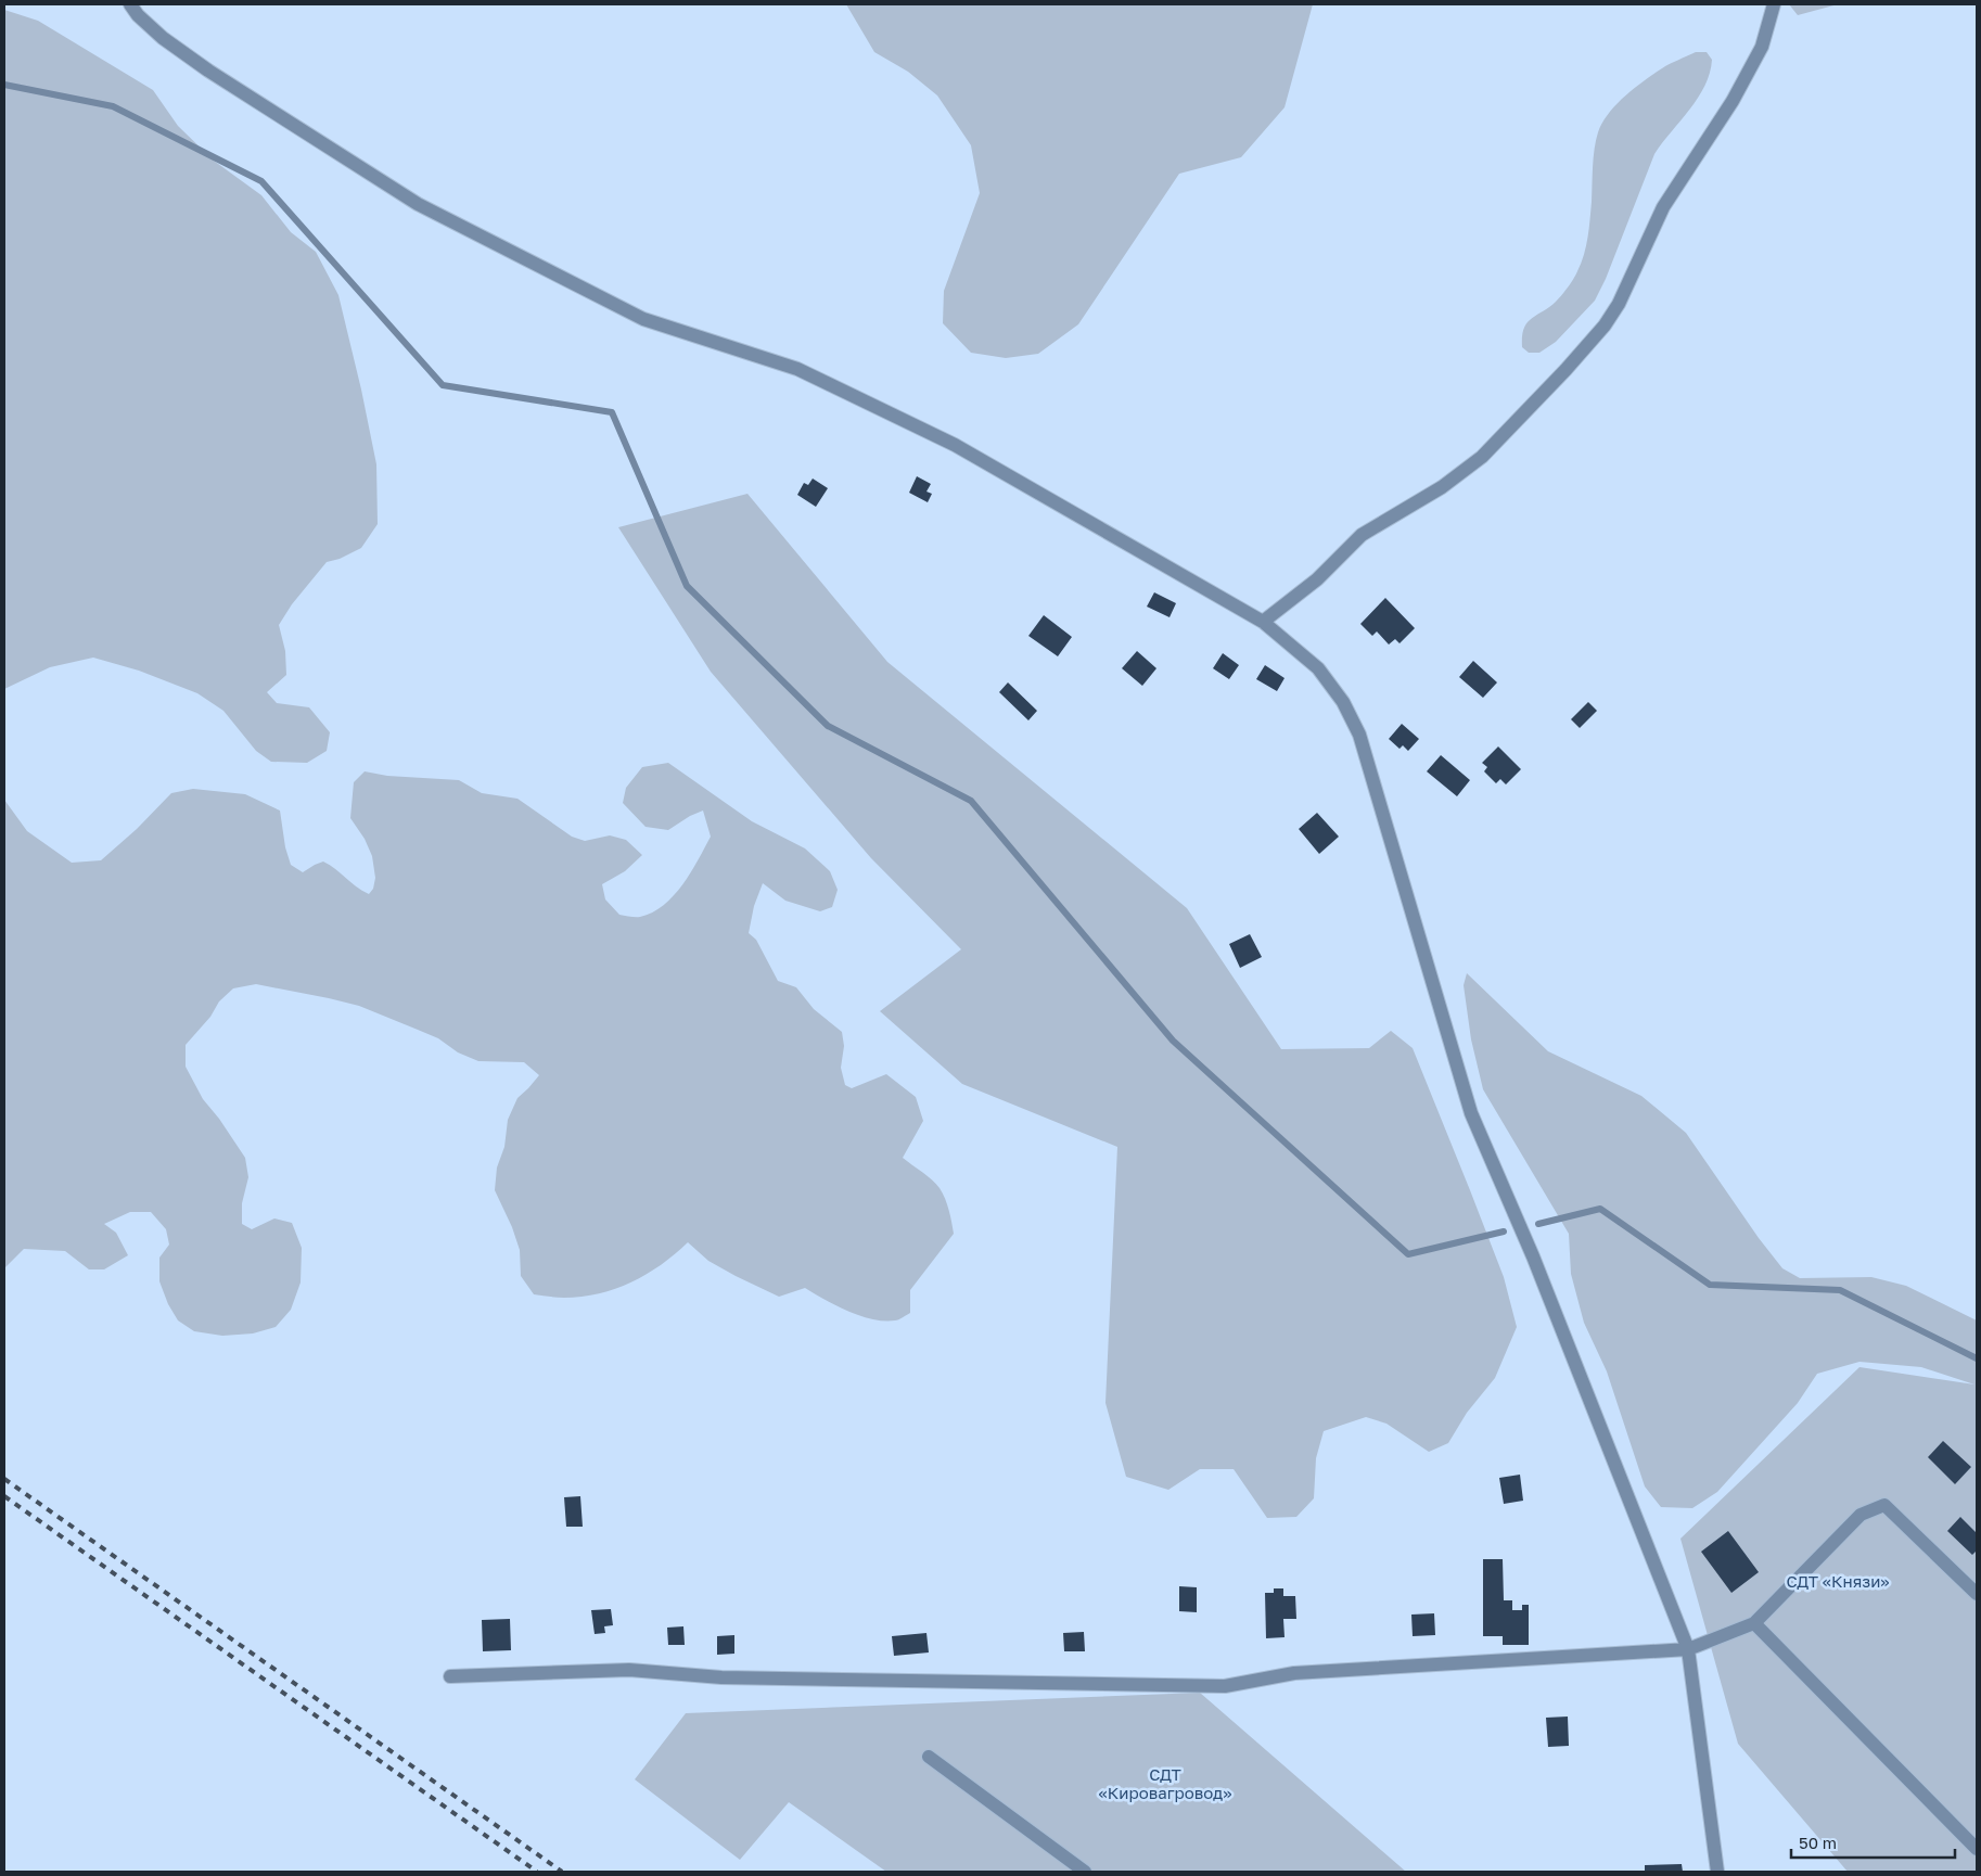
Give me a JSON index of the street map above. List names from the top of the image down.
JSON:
{
  "parks": ["СДТ «Князи»", "СДТ «Кировагровод»"],
  "scale_bar": "50 m"
}
